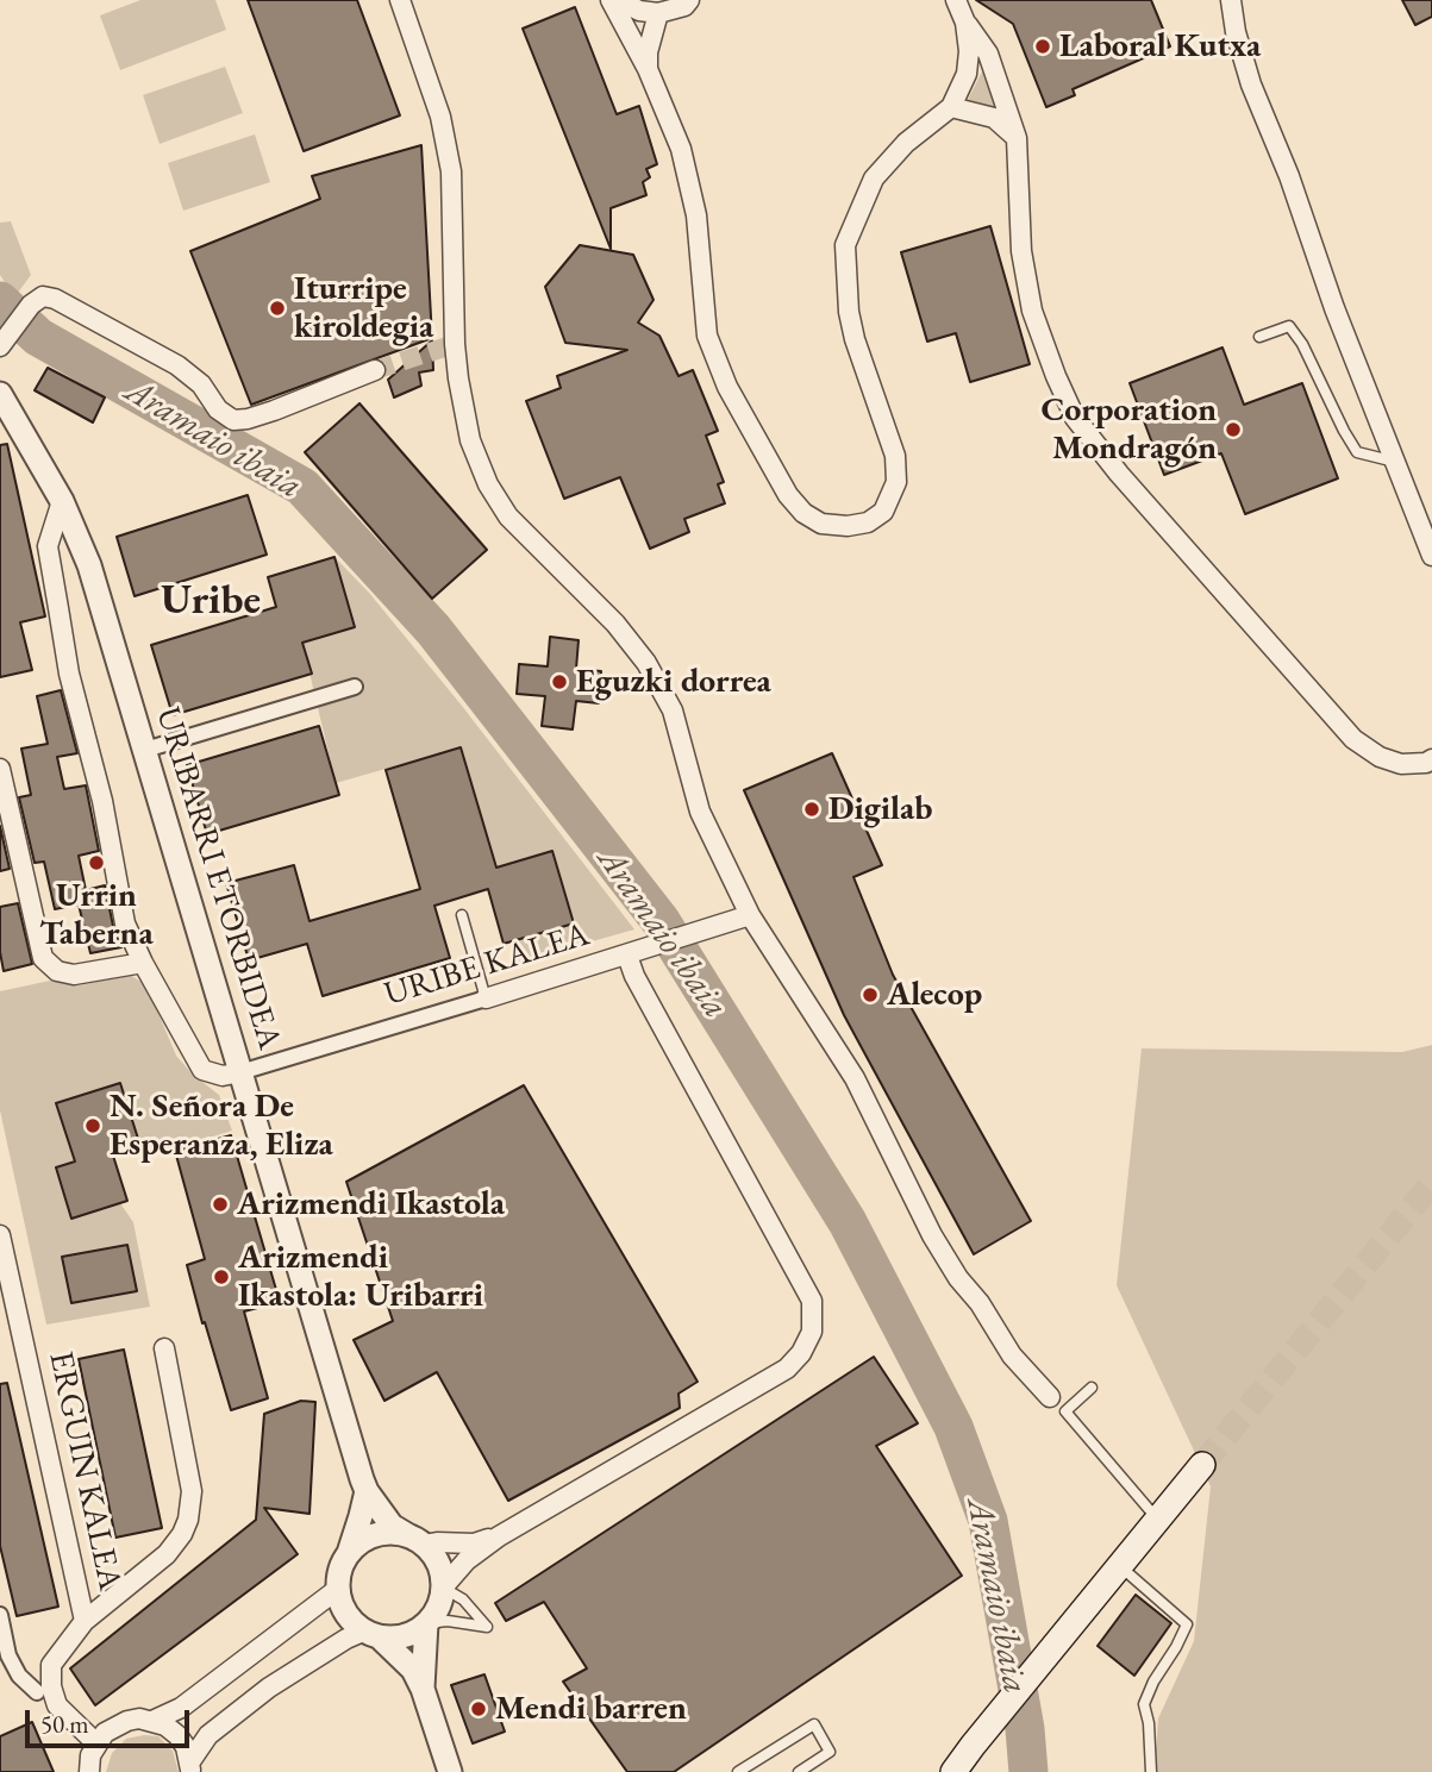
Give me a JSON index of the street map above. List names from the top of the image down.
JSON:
{
  "streets": {
    "street": ["URIBARRI ETORBIDEA", "URIBE KALEA", "ERGUIN KALEA"]
  },
  "crossings": [
    ["URIBARRI ETORBIDEA", "URIBE KALEA"]
  ],
  "districts": ["Uribe"],
  "water": ["Aramaio ibaia"],
  "places": [
    "Laboral Kutxa",
    "Iturripe kiroldegia",
    "Corporation Mondragón",
    "Eguzki dorrea",
    "Digilab",
    "Urrin Taberna",
    "Alecop",
    "N. Señora De Esperanza, Eliza",
    "Arizmendi Ikastola",
    "Arizmendi Ikastola: Uribarri",
    "Mendi barren"
  ],
  "scale_bar": "50 m"
}
